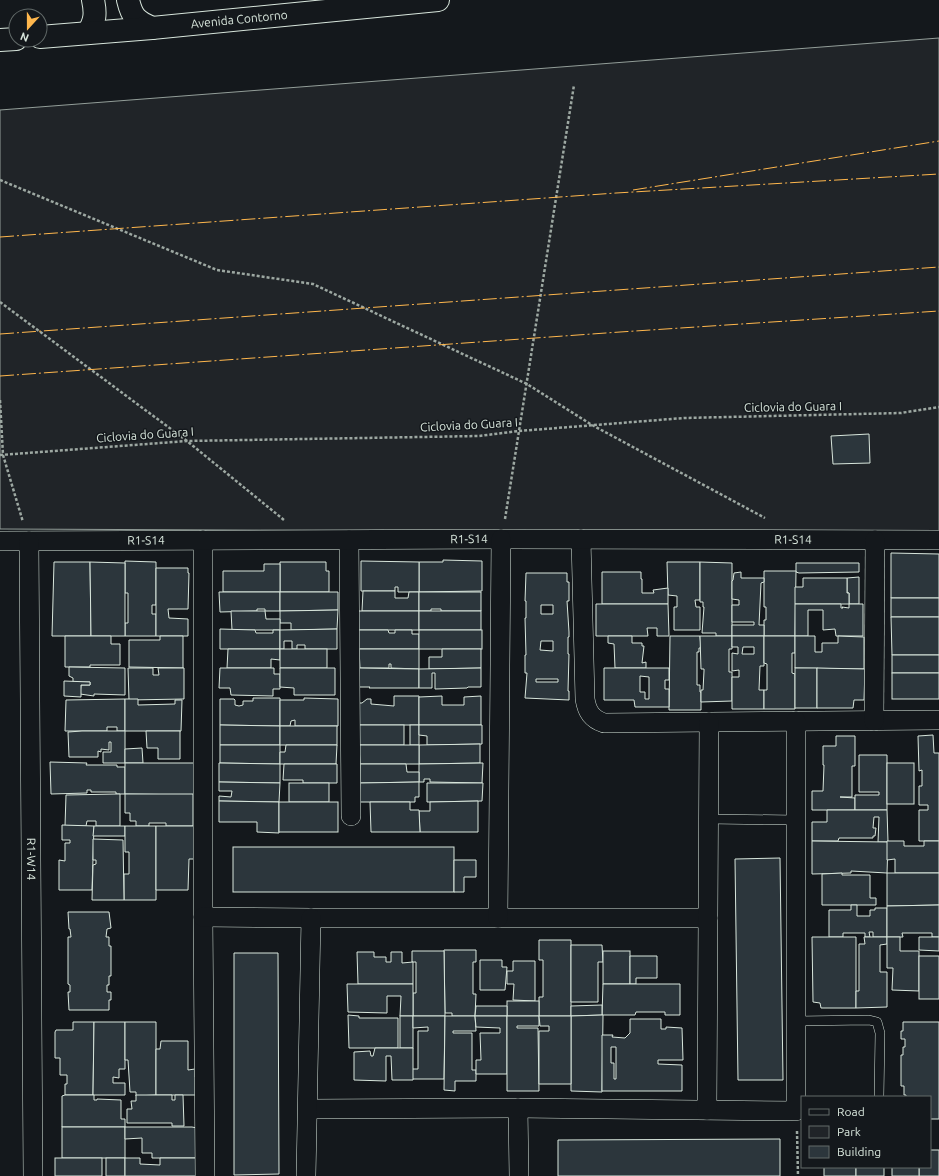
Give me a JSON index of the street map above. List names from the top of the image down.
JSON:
{
  "streets": {
    "main road": ["Avenida Contorno"],
    "street": ["R1-S14", "R1-W14"],
    "path": ["Ciclovia do Guara I"]
  },
  "crossings": [
    ["R1-S14", "R1-W14"]
  ],
  "legend": ["Road", "Park", "Building"],
  "north": "bottom"
}
